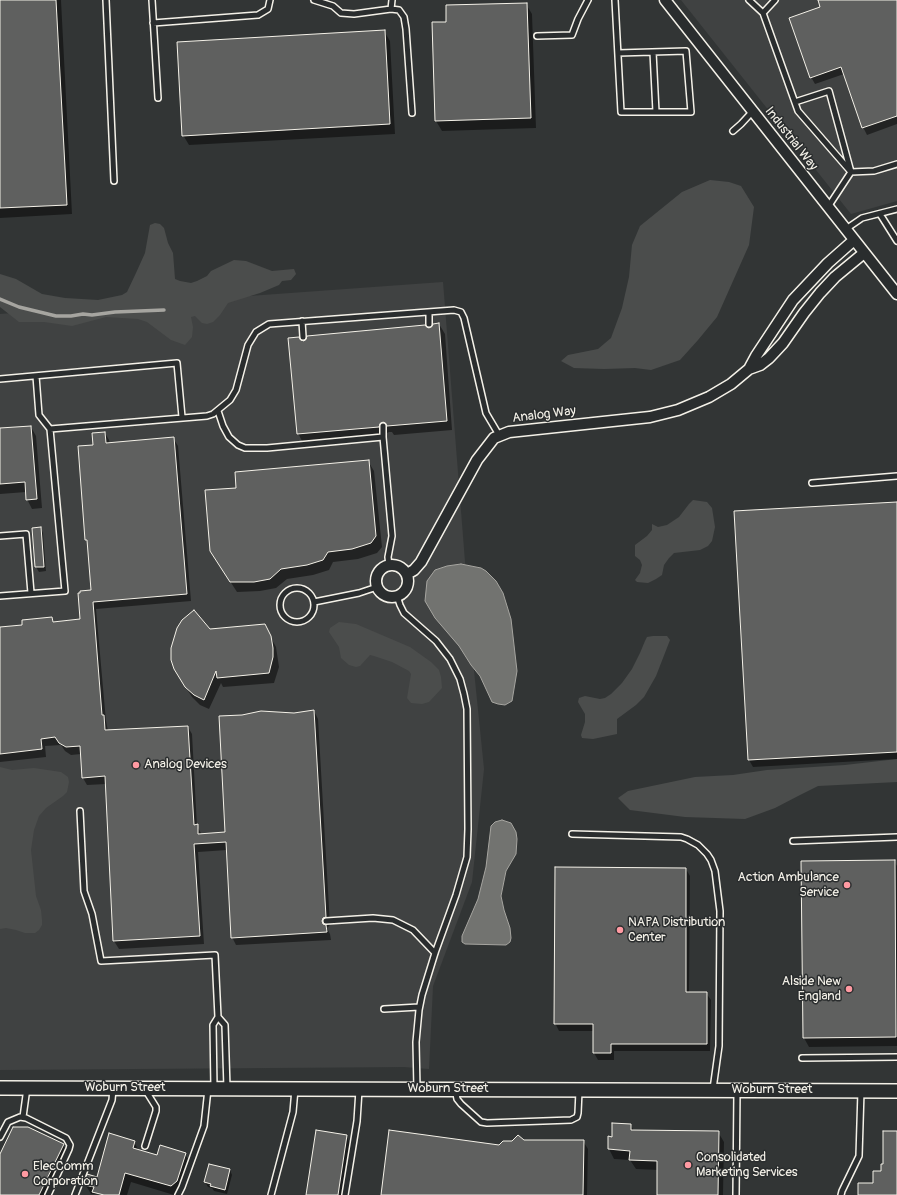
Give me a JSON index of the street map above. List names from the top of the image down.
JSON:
{
  "streets": {
    "street": ["Industrial Way", "Analog Way", "Woburn Street"]
  },
  "crossings": [
    ["Industrial Way", "Analog Way"]
  ],
  "places": [
    "Analog Devices",
    "Action Ambulance Service",
    "NAPA Distribution Center",
    "Alside New England",
    "Consolidated Marketing Services",
    "ElecComm Corporation"
  ]
}
